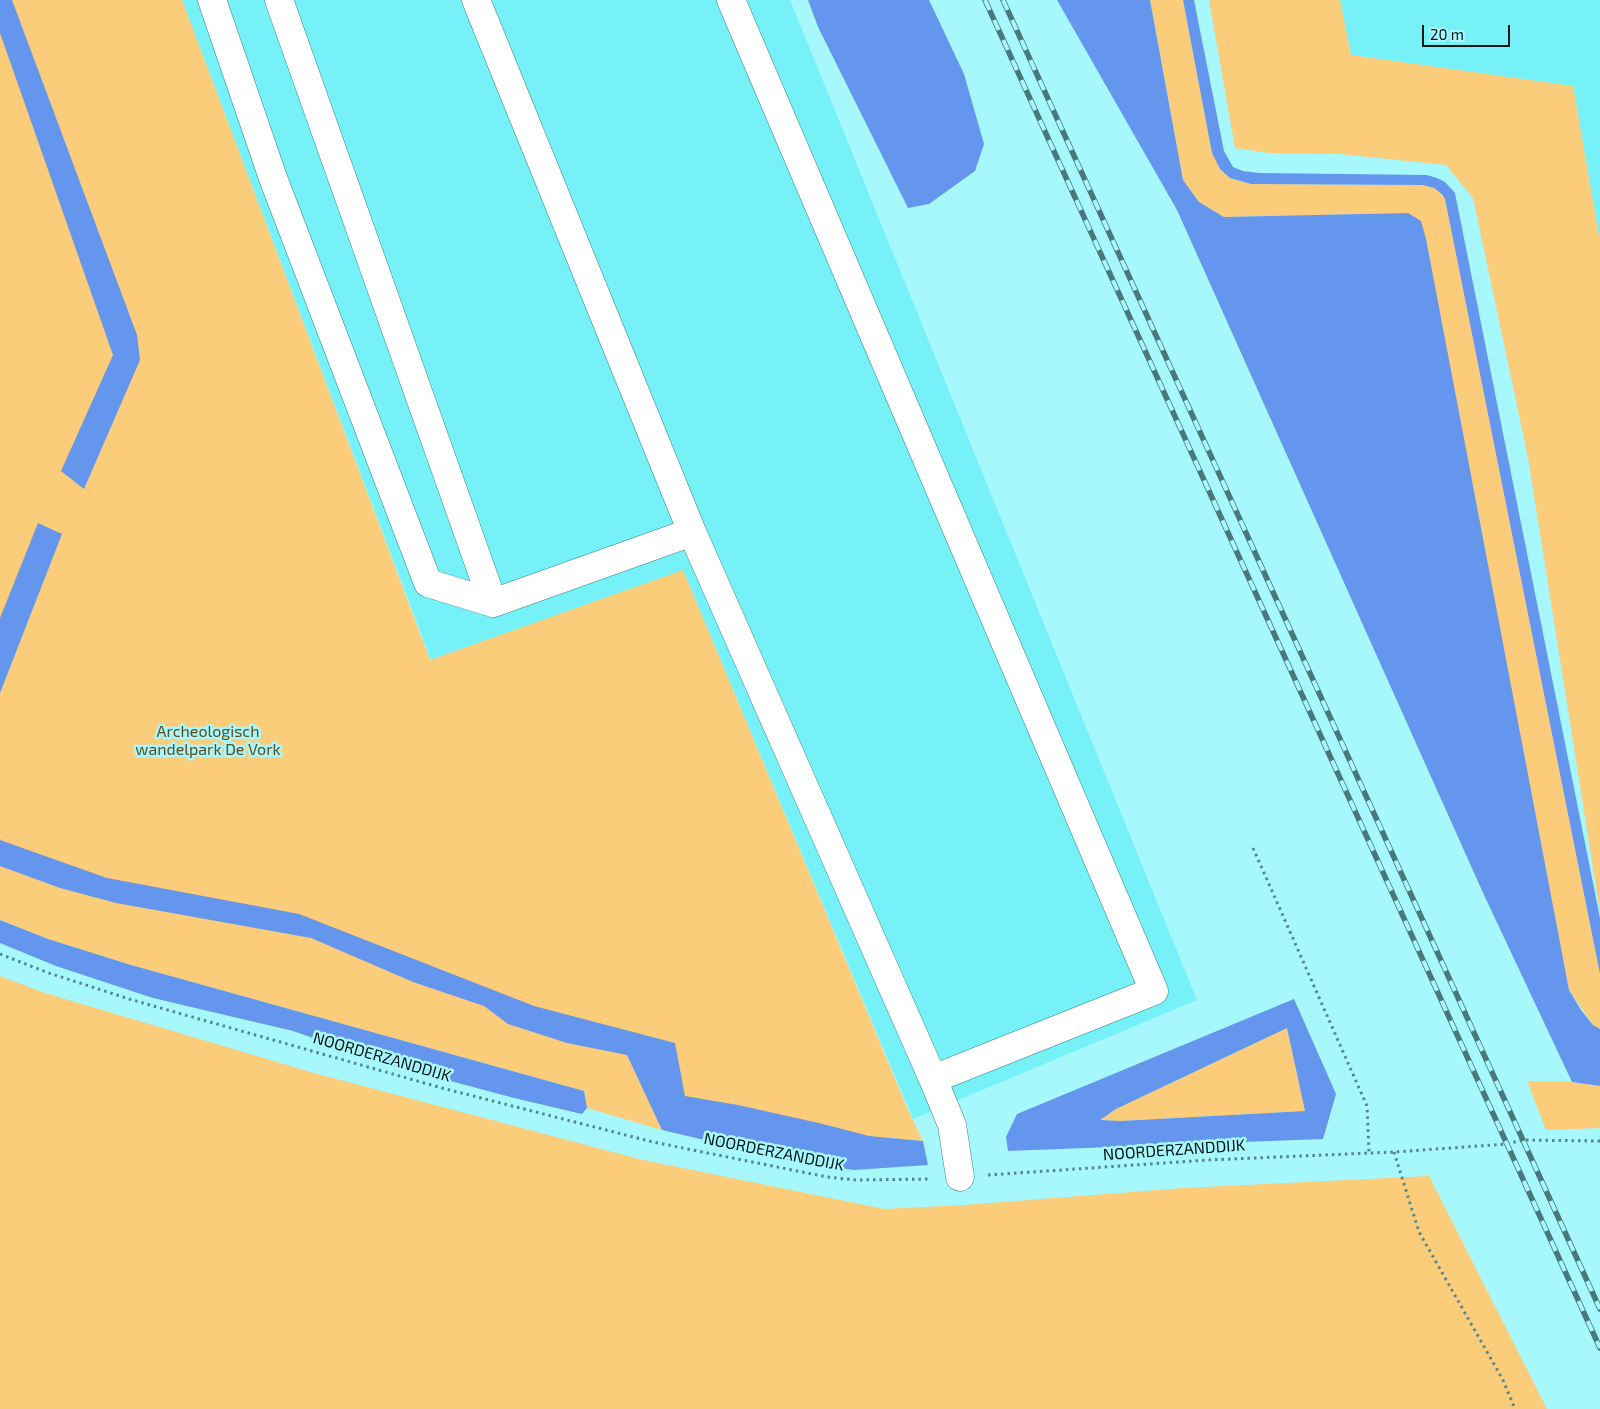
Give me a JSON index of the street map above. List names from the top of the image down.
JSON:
{
  "streets": {
    "path": ["NOORDERZANDDIJK"]
  },
  "parks": ["Archeologisch wandelpark De Vork"],
  "scale_bar": "20 m"
}
